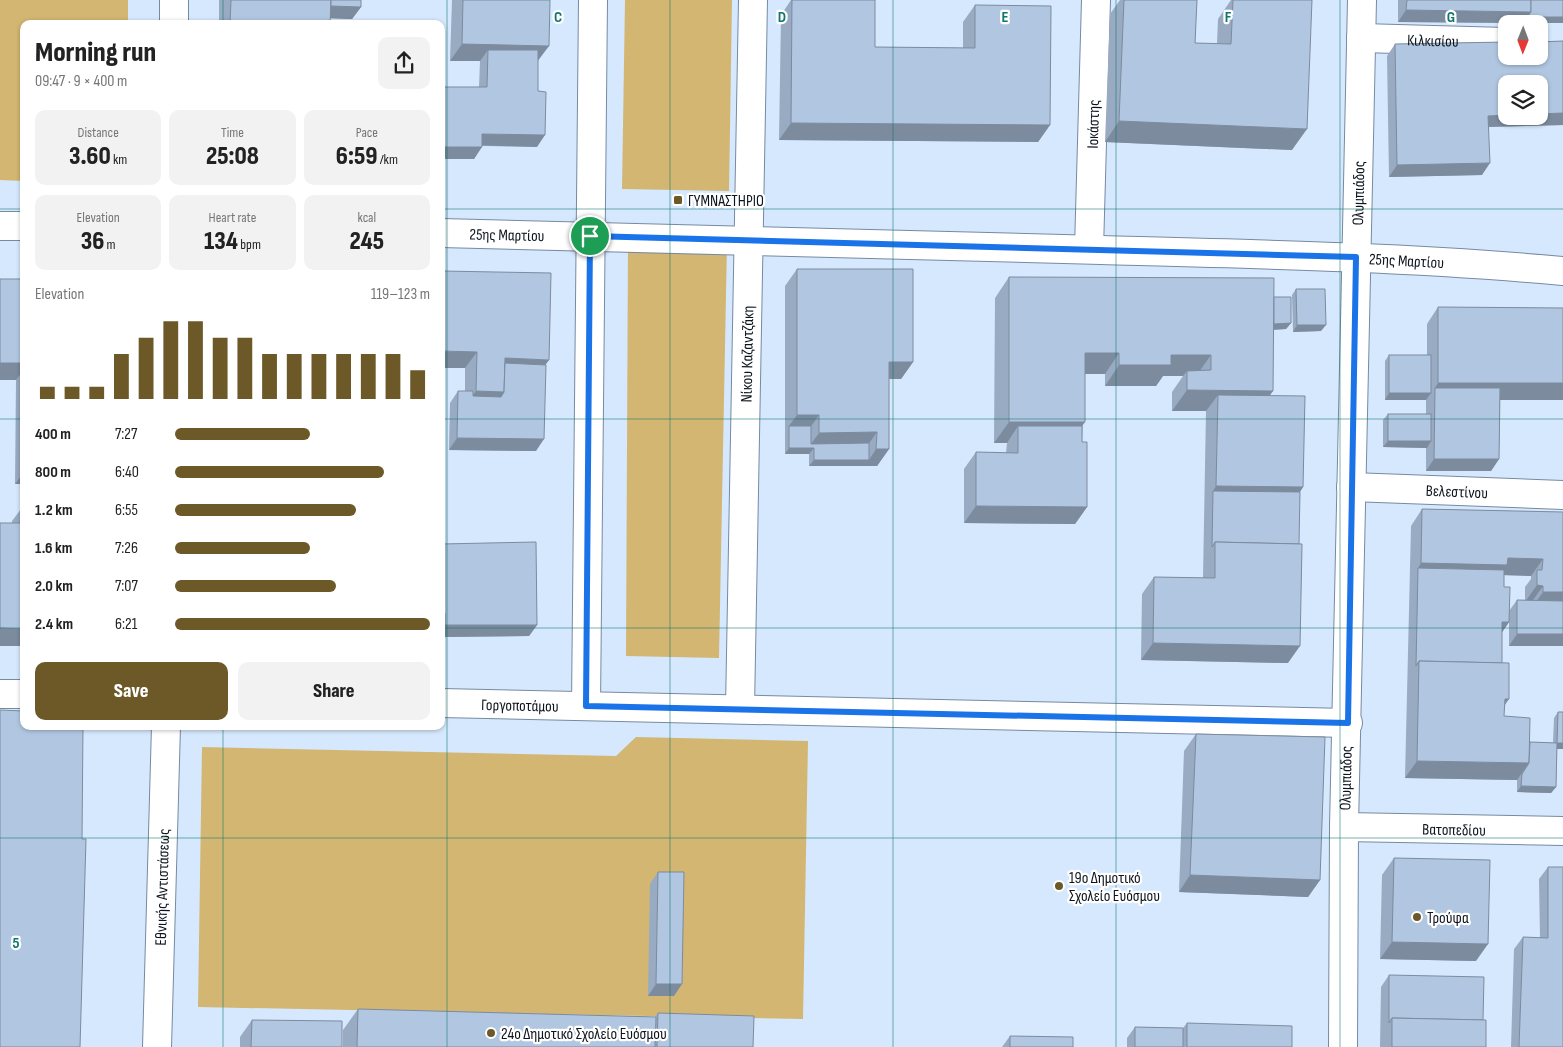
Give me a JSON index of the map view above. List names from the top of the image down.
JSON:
{
  "streets": {
    "street": [
      "Κιλκισίου",
      "Ιοκάστης",
      "Ολυμπιάδος",
      "25ης Μαρτίου",
      "Νίκου Καζαντζάκη",
      "Βελεστίνου",
      "Γοργοποτάμου",
      "Βατοπεδίου",
      "Εθνικής Αντιστάσεως"
    ]
  },
  "crossings": [
    ["Κιλκισίου", "Ολυμπιάδος"],
    ["Ιοκάστης", "25ης Μαρτίου"],
    ["Ολυμπιάδος", "25ης Μαρτίου"],
    ["Ολυμπιάδος", "Βελεστίνου"],
    ["Ολυμπιάδος", "Γοργοποτάμου"],
    ["Ολυμπιάδος", "Βατοπεδίου"],
    ["25ης Μαρτίου", "Νίκου Καζαντζάκη"],
    ["Νίκου Καζαντζάκη", "Γοργοποτάμου"]
  ],
  "places": {
    "transit": ["ΓΥΜΝΑΣΤΗΡΙΟ"],
    "other": ["19ο Δημοτικό Σχολείο Ευόσμου", "Τρούφα", "24ο Δημοτικό Σχολείο Ευόσμου"]
  },
  "north": "bottom",
  "page": {
    "heading": ["Morning run", "09:47 · 9 × 400 m"],
    "stats": [
      ["Distance", "3.60 km"],
      ["Time", "25:08"],
      ["Pace", "6:59 /km"],
      ["Elevation", "36 m"],
      ["Heart rate", "134 bpm"],
      ["kcal", "245"]
    ],
    "chart": ["Elevation", "119–123 m"],
    "list": [
      {
        "name": "400 m",
        "note": "7:27"
      },
      {
        "name": "800 m",
        "note": "6:40"
      },
      {
        "name": "1.2 km",
        "note": "6:55"
      },
      {
        "name": "1.6 km",
        "note": "7:26"
      },
      {
        "name": "2.0 km",
        "note": "7:07"
      },
      {
        "name": "2.4 km",
        "note": "6:21"
      }
    ],
    "buttons": ["Save", "Share"]
  },
  "grid": {
    "columns": [
      "C",
      "D",
      "E",
      "F",
      "G"
    ],
    "rows": ["5"]
  }
}
